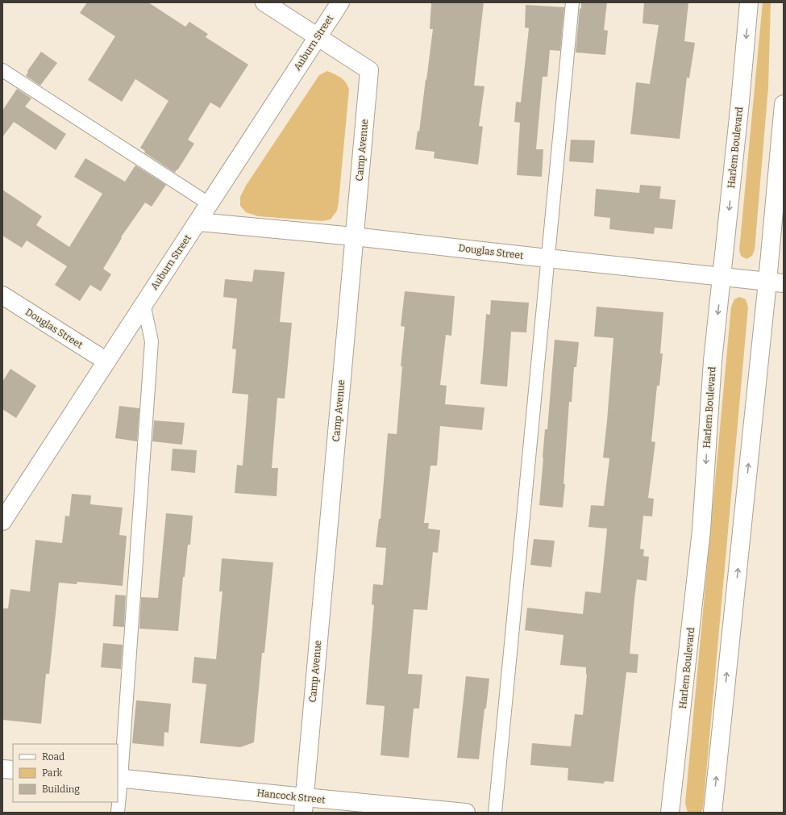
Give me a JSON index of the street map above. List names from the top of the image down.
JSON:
{
  "streets": {
    "street": [
      "Auburn Street",
      "Harlem Boulevard",
      "Camp Avenue",
      "Douglas Street",
      "Hancock Street"
    ]
  },
  "crossings": [
    ["Auburn Street", "Camp Avenue"],
    ["Auburn Street", "Douglas Street"],
    ["Harlem Boulevard", "Douglas Street"],
    ["Camp Avenue", "Douglas Street"],
    ["Camp Avenue", "Hancock Street"]
  ],
  "legend": ["Road", "Park", "Building"]
}
